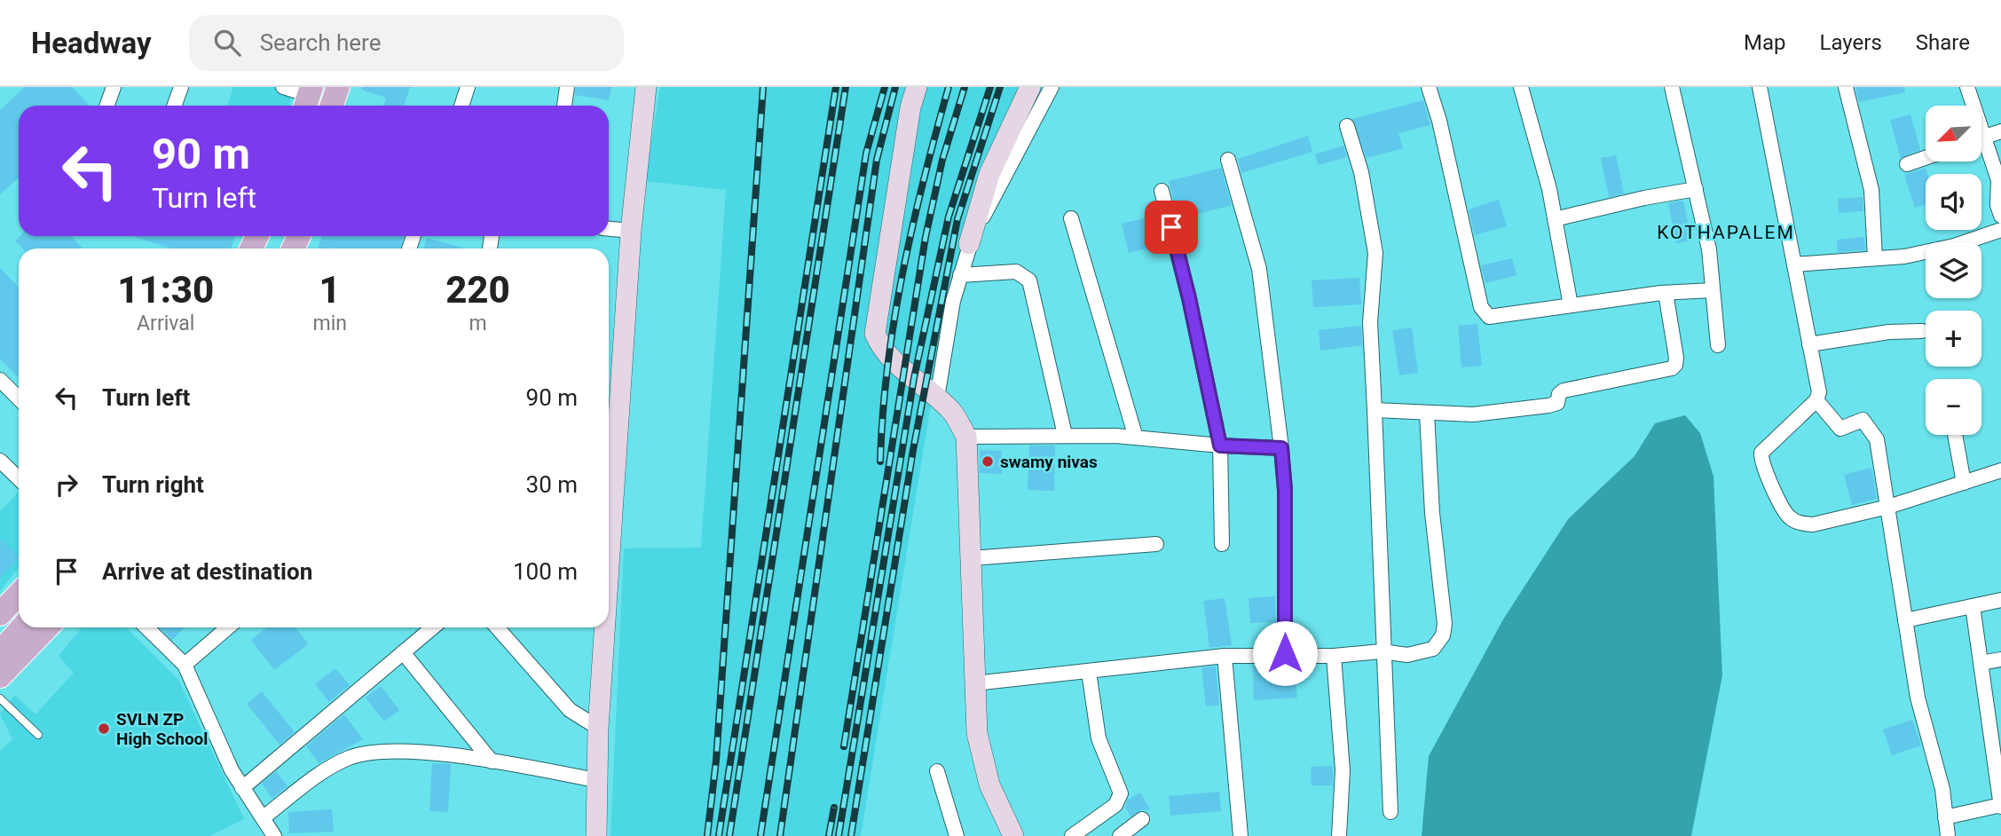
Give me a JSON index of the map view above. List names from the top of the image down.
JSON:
{
  "districts": ["KOTHAPALEM"],
  "places": ["swamy nivas", "SVLN ZP High School"],
  "north": "bottom left",
  "page": {
    "header": "Headway",
    "search": "Search here",
    "nav": ["Map", "Layers", "Share"],
    "map_buttons": ["+", "−"],
    "turn": ["90 m", "Turn left"],
    "eta": [
      "11:30",
      "Arrival",
      "1",
      "min",
      "220",
      "m"
    ],
    "list": [
      {
        "name": "Turn left",
        "value": "90 m"
      },
      {
        "name": "Turn right",
        "value": "30 m"
      },
      {
        "name": "Arrive at destination",
        "value": "100 m"
      }
    ]
  }
}
